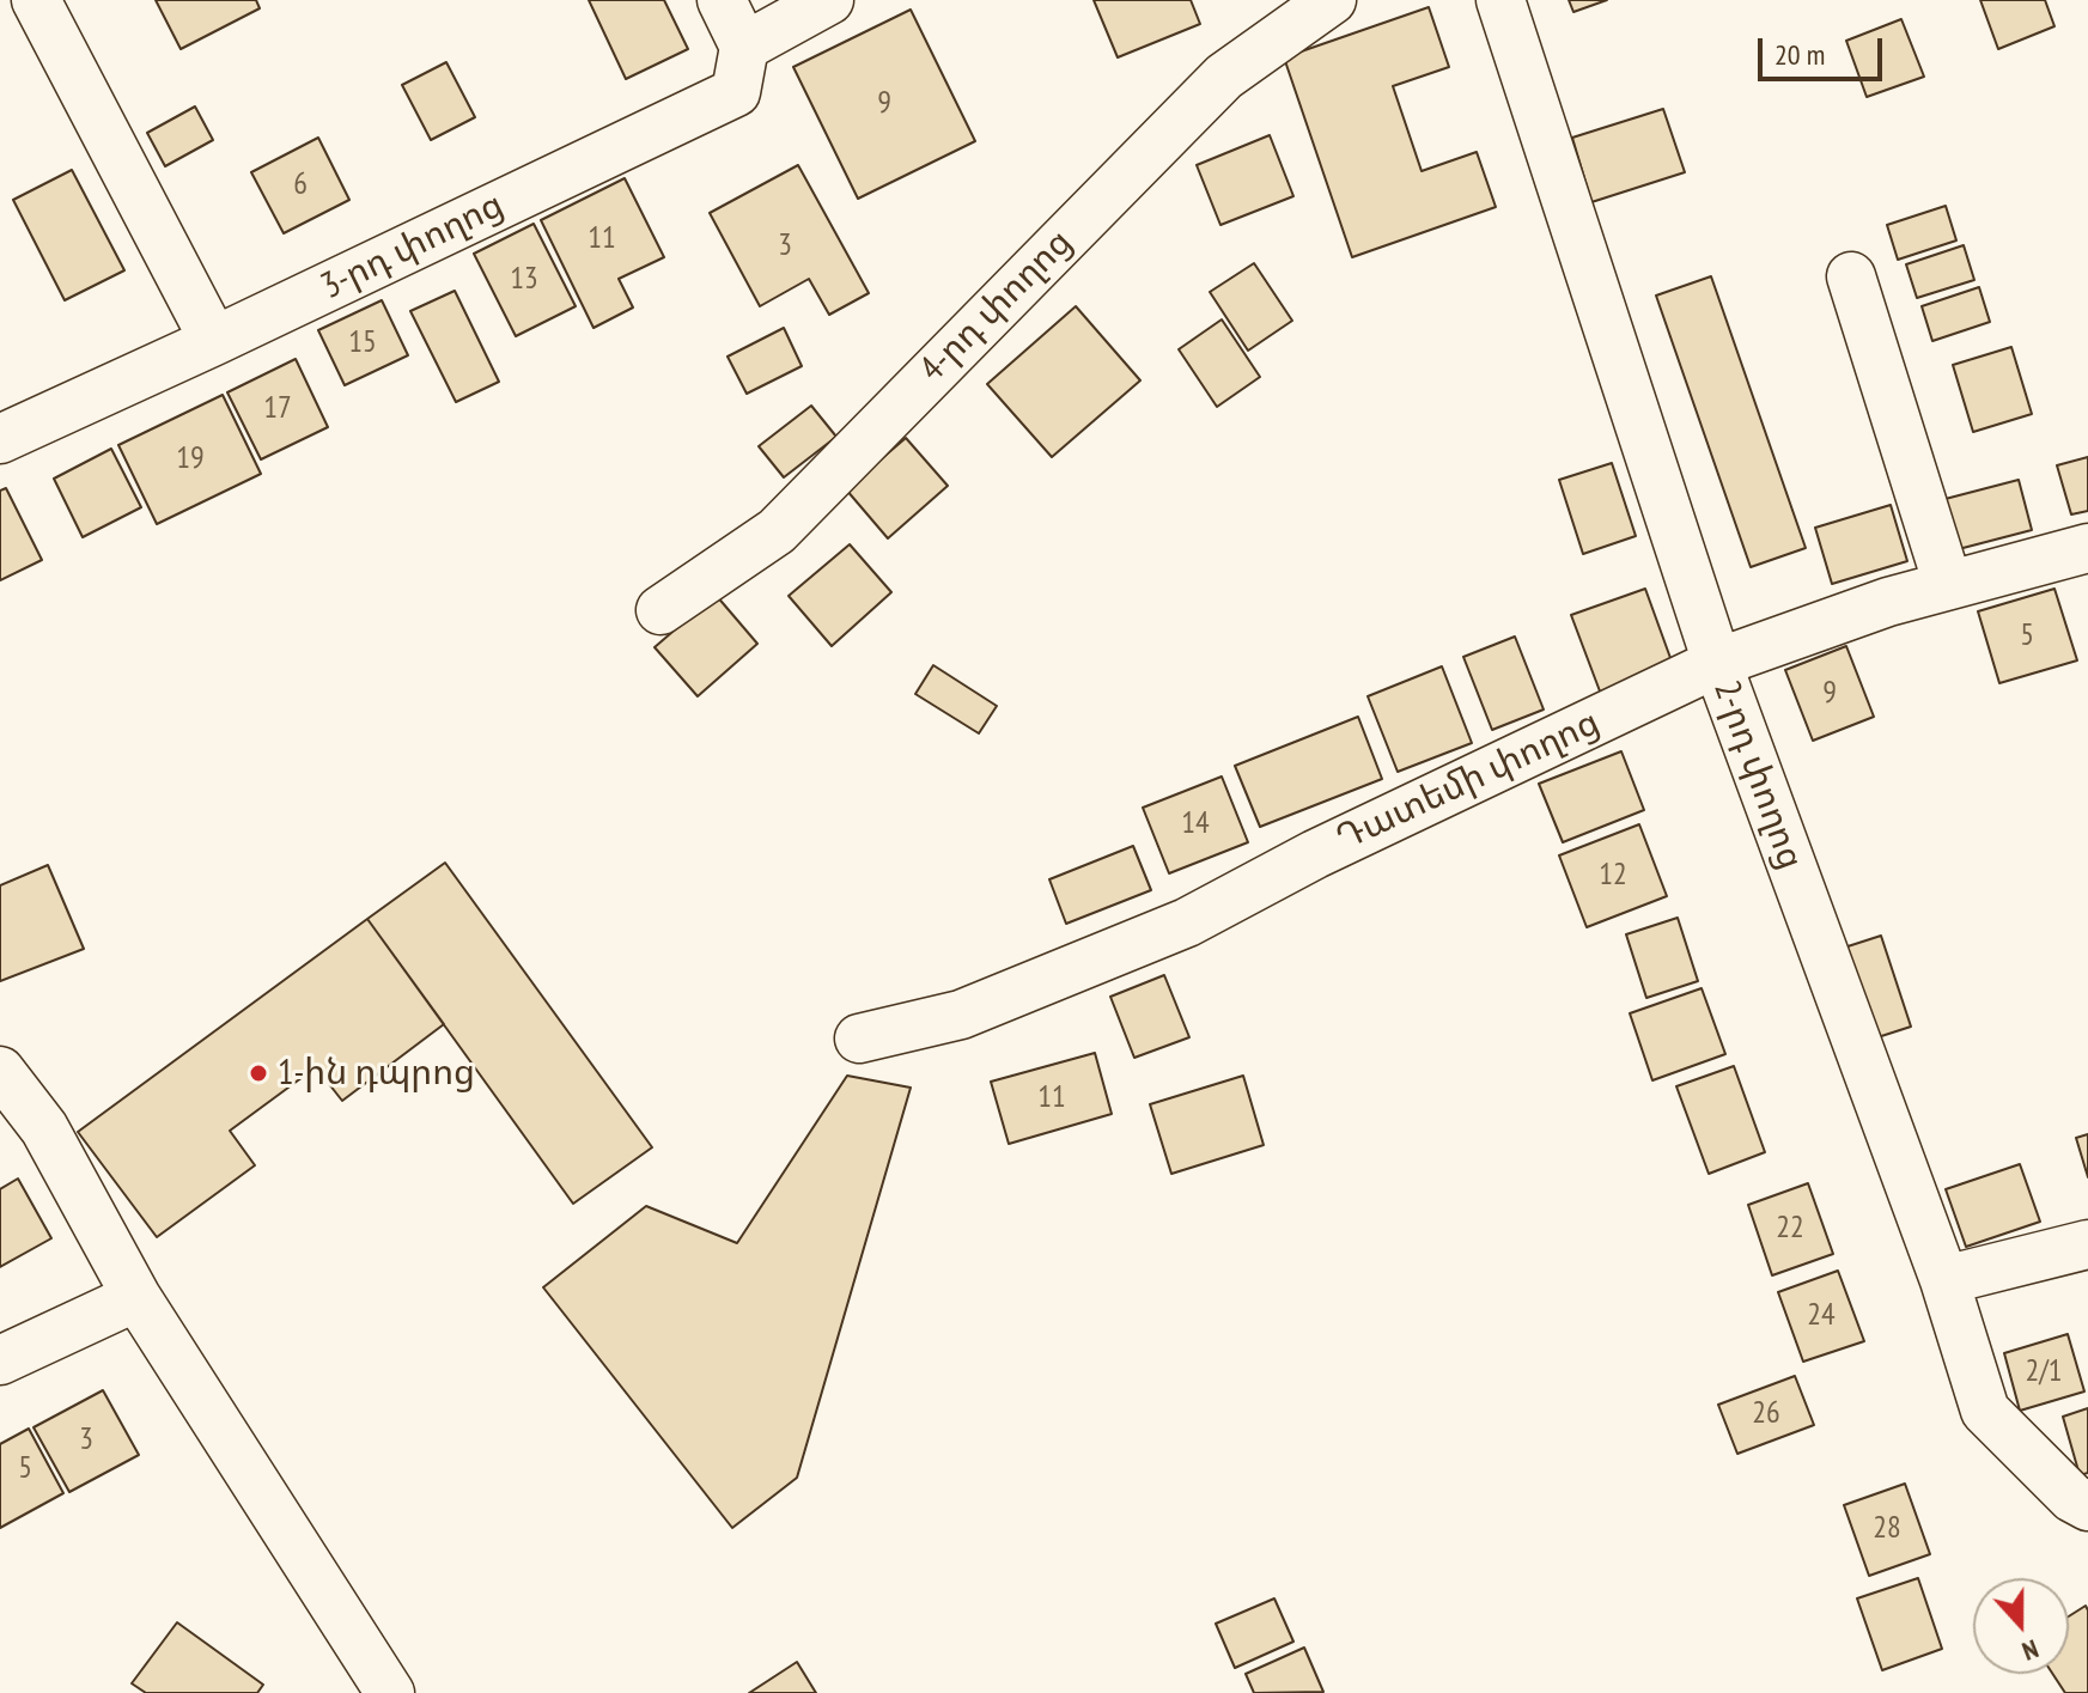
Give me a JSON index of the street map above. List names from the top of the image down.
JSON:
{
  "streets": {
    "street": [
      "3-րդ փողոց",
      "4-րդ փողոց",
      "2-րդ փողոց",
      "Դատեմի փողոց"
    ]
  },
  "crossings": [
    ["2-րդ փողոց", "Դատեմի փողոց"]
  ],
  "places": ["1-ին դպրոց"],
  "house_numbers": [
    "9",
    "6",
    "11",
    "3",
    "13",
    "15",
    "17",
    "19",
    "5",
    "9",
    "14",
    "12",
    "11",
    "22",
    "24",
    "2/1",
    "26",
    "3",
    "5",
    "28"
  ],
  "scale_bar": "20 m",
  "north": "bottom"
}
